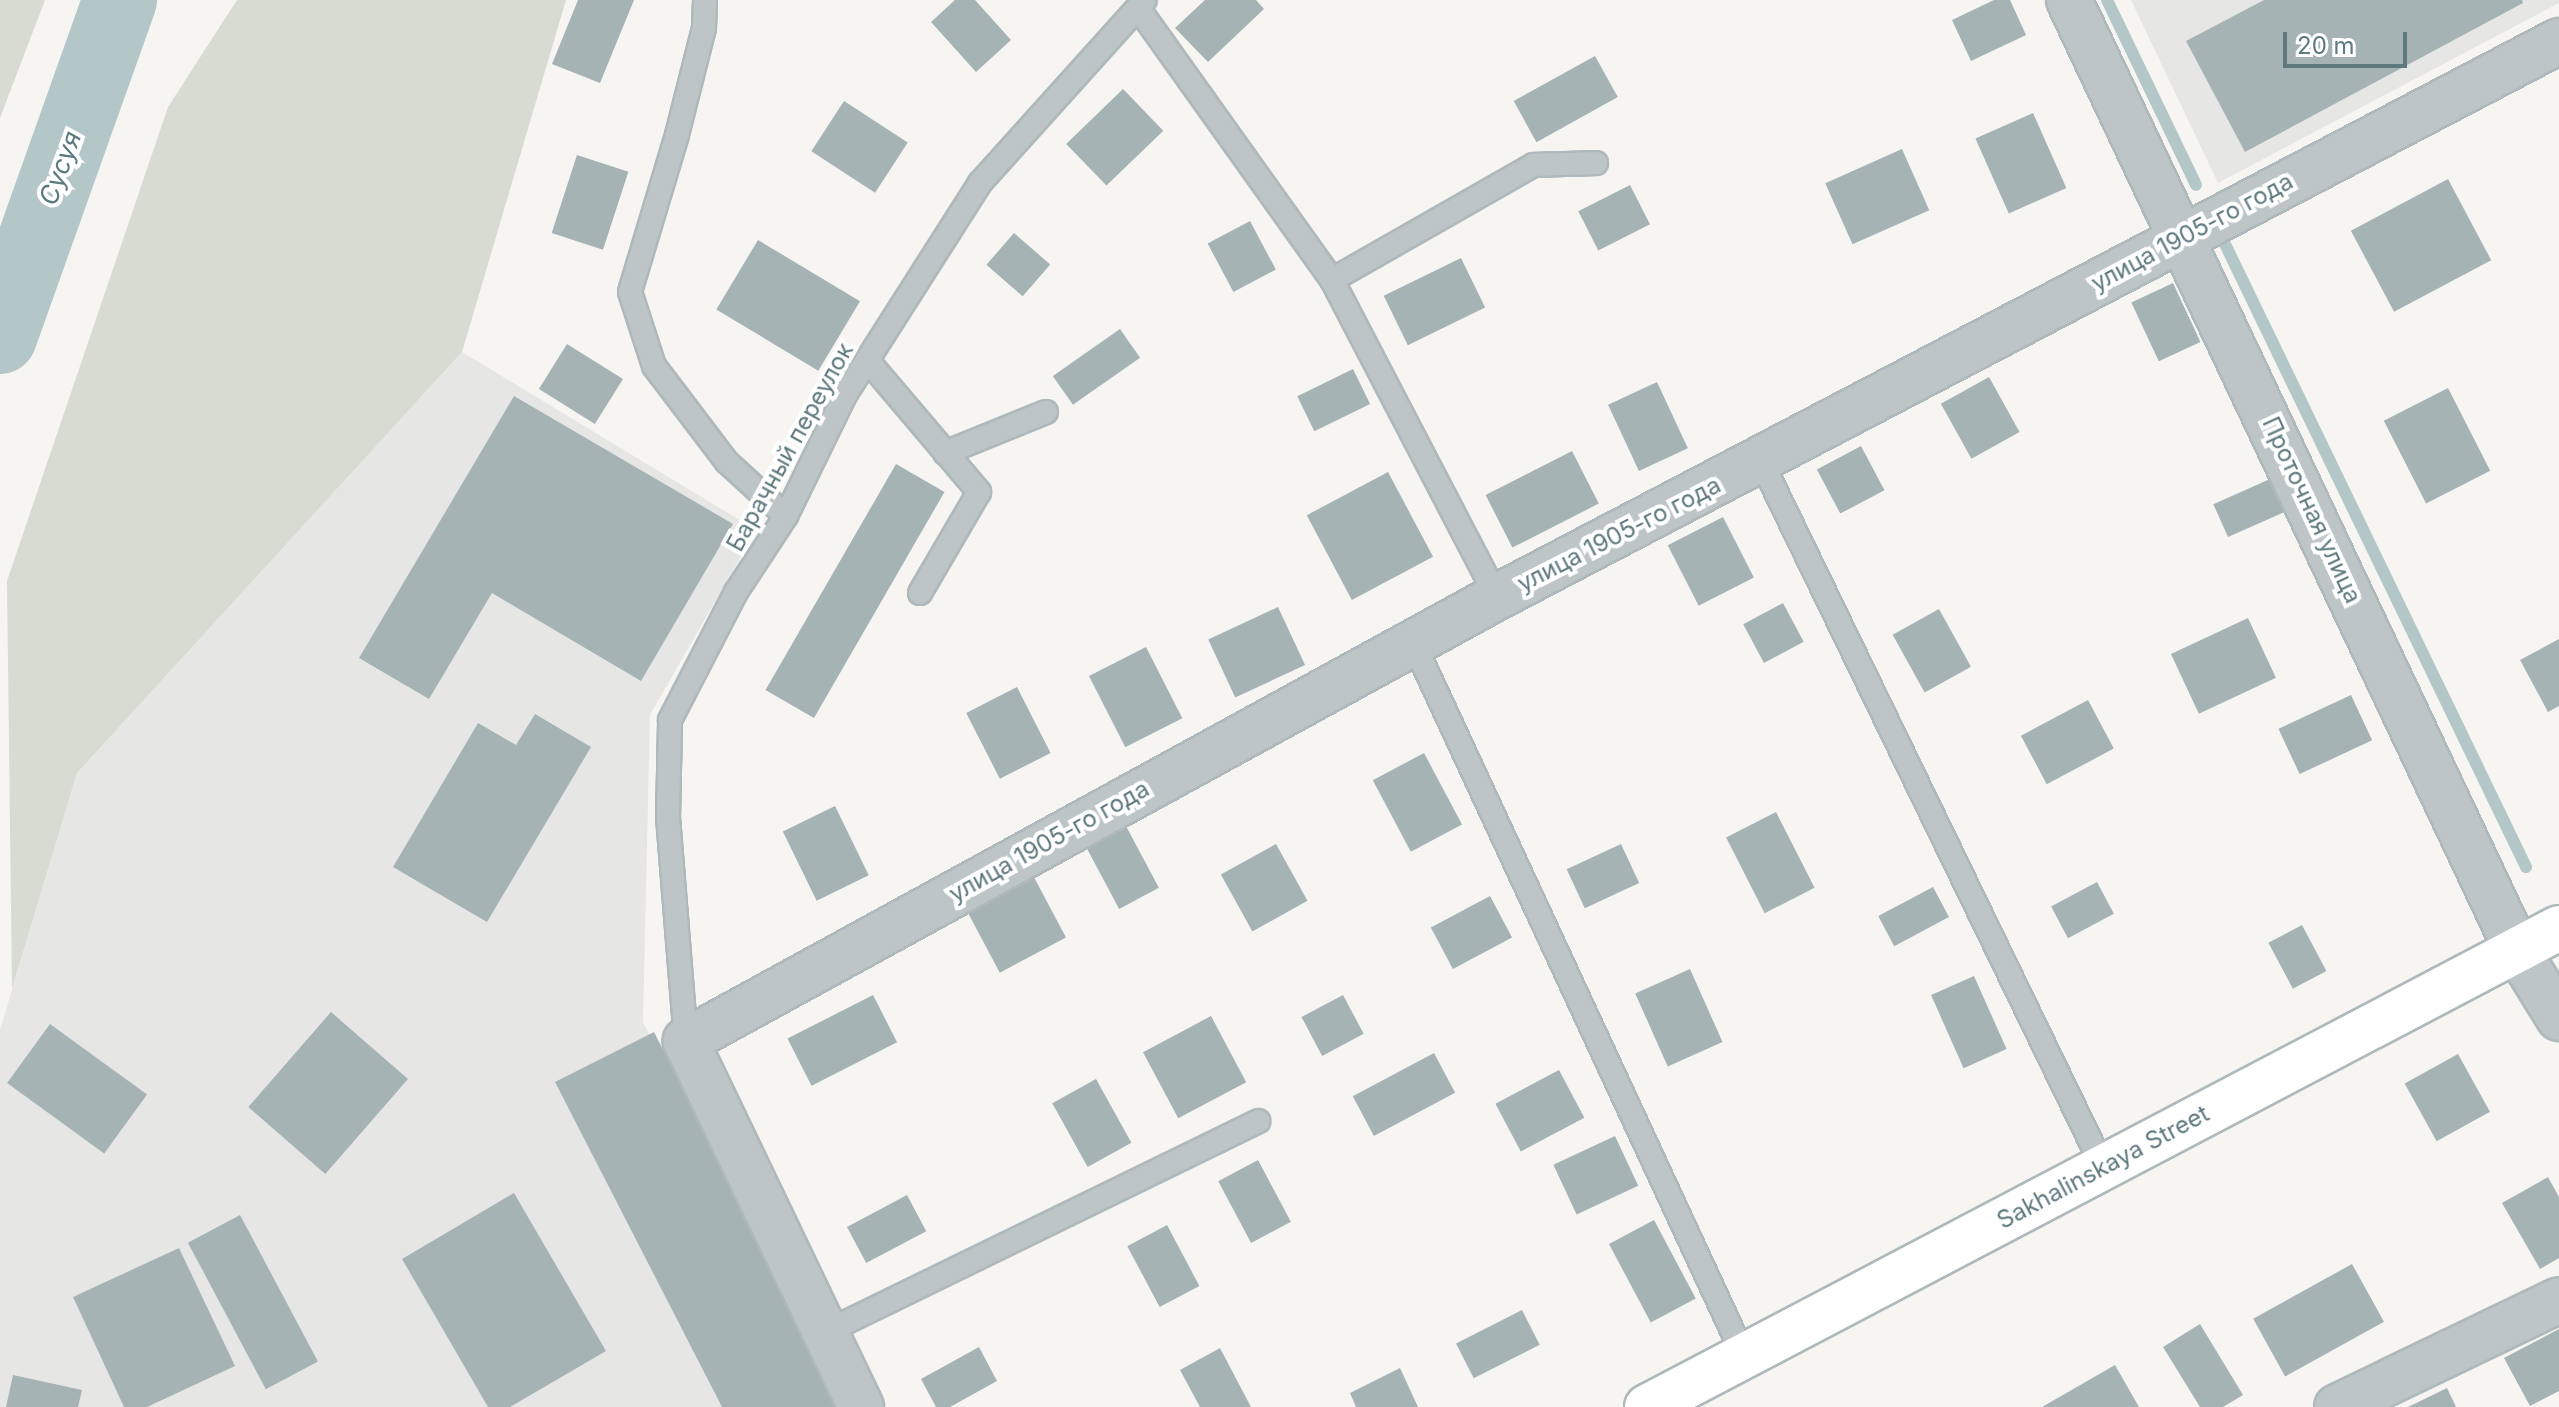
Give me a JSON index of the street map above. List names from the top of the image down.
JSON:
{
  "streets": {
    "main road": ["Sakhalinskaya Street"],
    "street": ["улица 1905-го года", "Проточная улица"],
    "lane": ["Барачный переулок"]
  },
  "crossings": [
    ["улица 1905-го года", "Барачный переулок"],
    ["улица 1905-го года", "Проточная улица"],
    ["Проточная улица", "Sakhalinskaya Street"]
  ],
  "water": ["Сусуя"],
  "scale_bar": "20 m"
}
